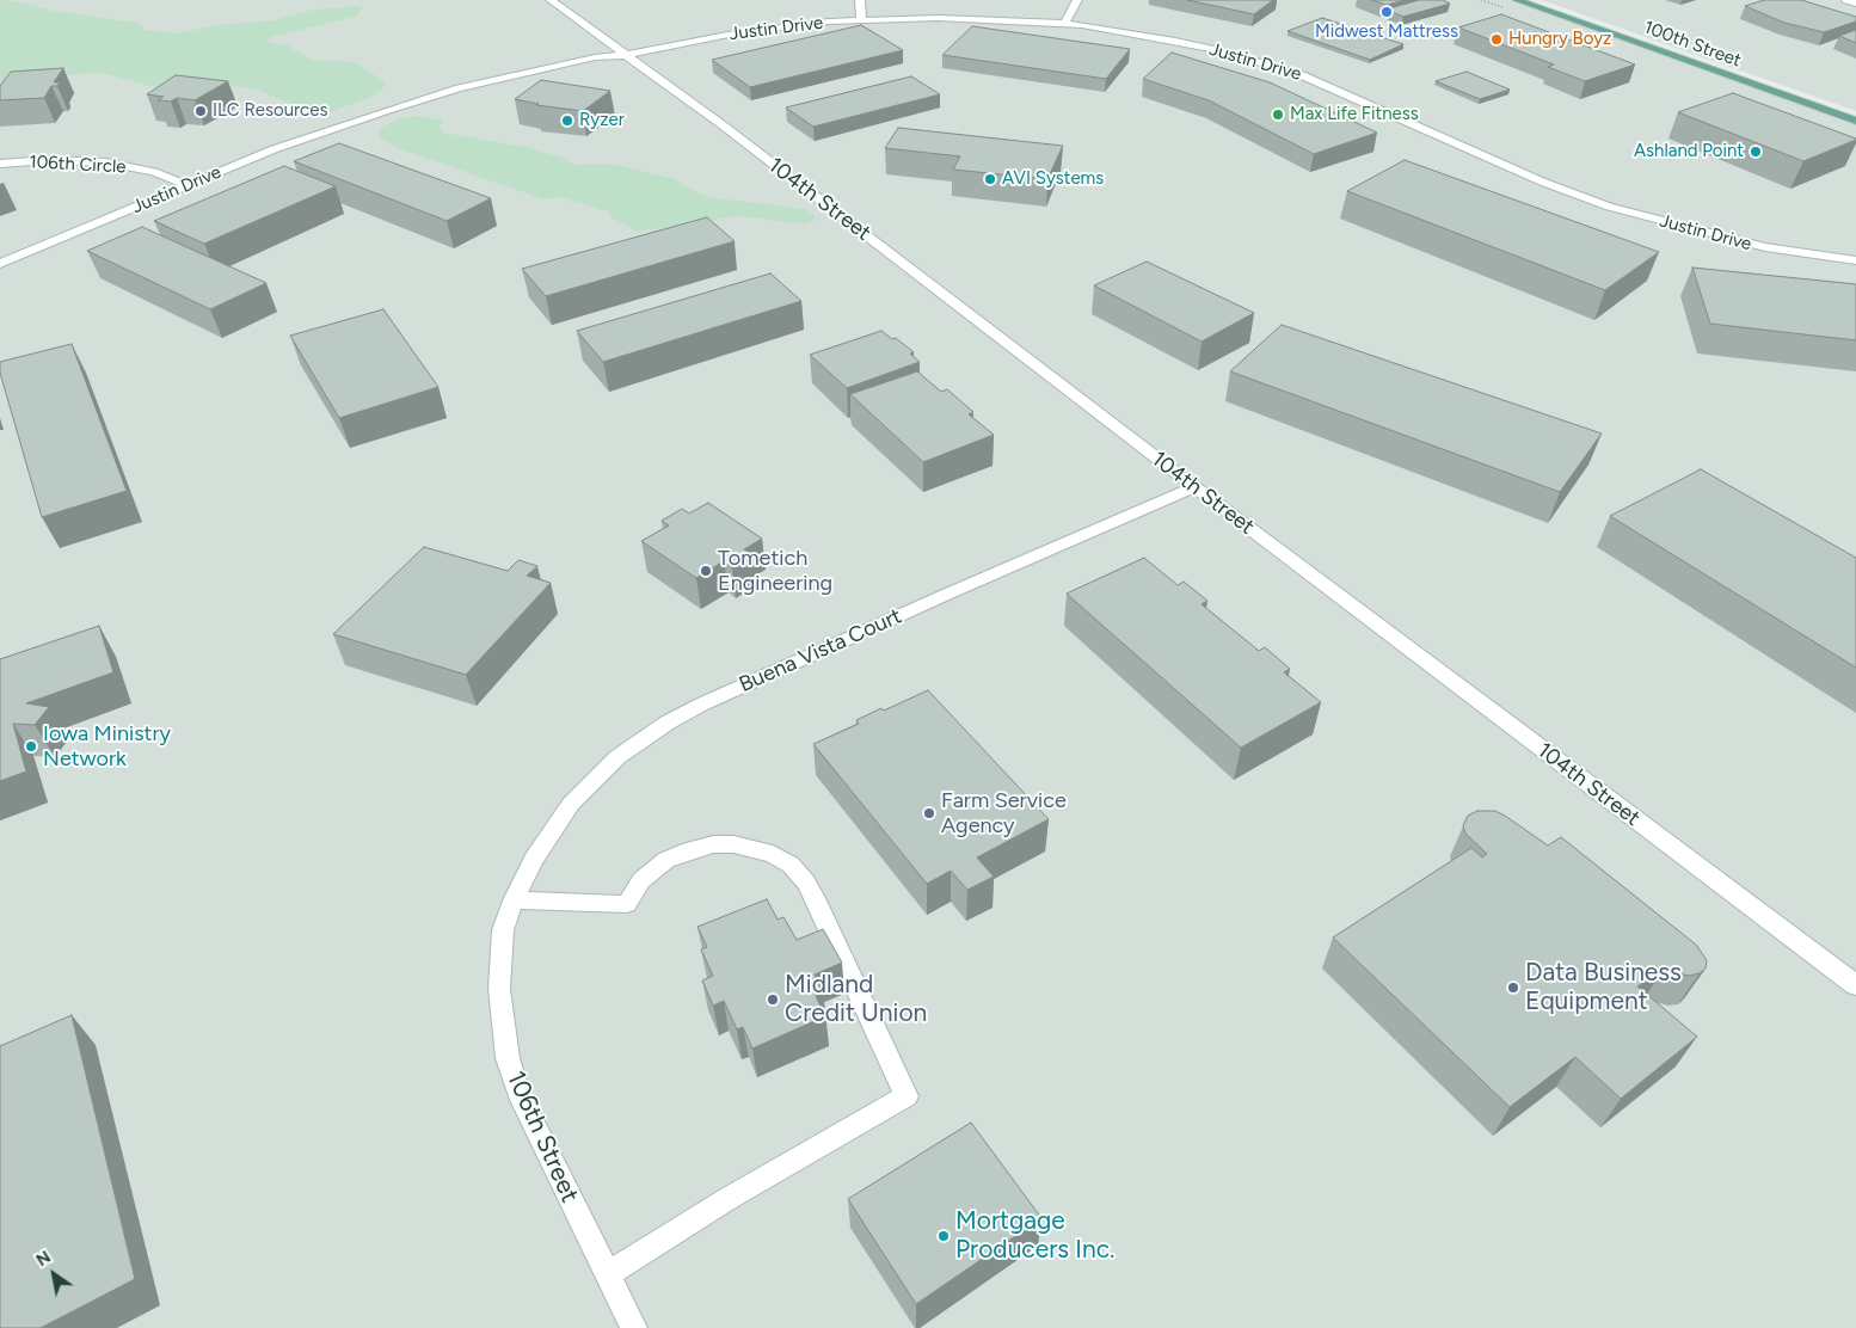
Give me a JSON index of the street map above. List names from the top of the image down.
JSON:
{
  "streets": {
    "main road": ["100th Street"],
    "street": [
      "Justin Drive",
      "106th Circle",
      "104th Street",
      "Buena Vista Court",
      "106th Street"
    ]
  },
  "crossings": [
    ["Justin Drive", "106th Circle"],
    ["Justin Drive", "104th Street"],
    ["104th Street", "Buena Vista Court"],
    ["Buena Vista Court", "106th Street"]
  ],
  "places": [
    "Midwest Mattress",
    "Hungry Boyz",
    "ILC Resources",
    "Max Life Fitness",
    "Ryzer",
    "Ashland Point",
    "AVI Systems",
    "Tometich Engineering",
    "Iowa Ministry Network",
    "Farm Service Agency",
    "Data Business Equipment",
    "Midland Credit Union",
    "Mortgage Producers Inc."
  ],
  "north": "top left"
}
